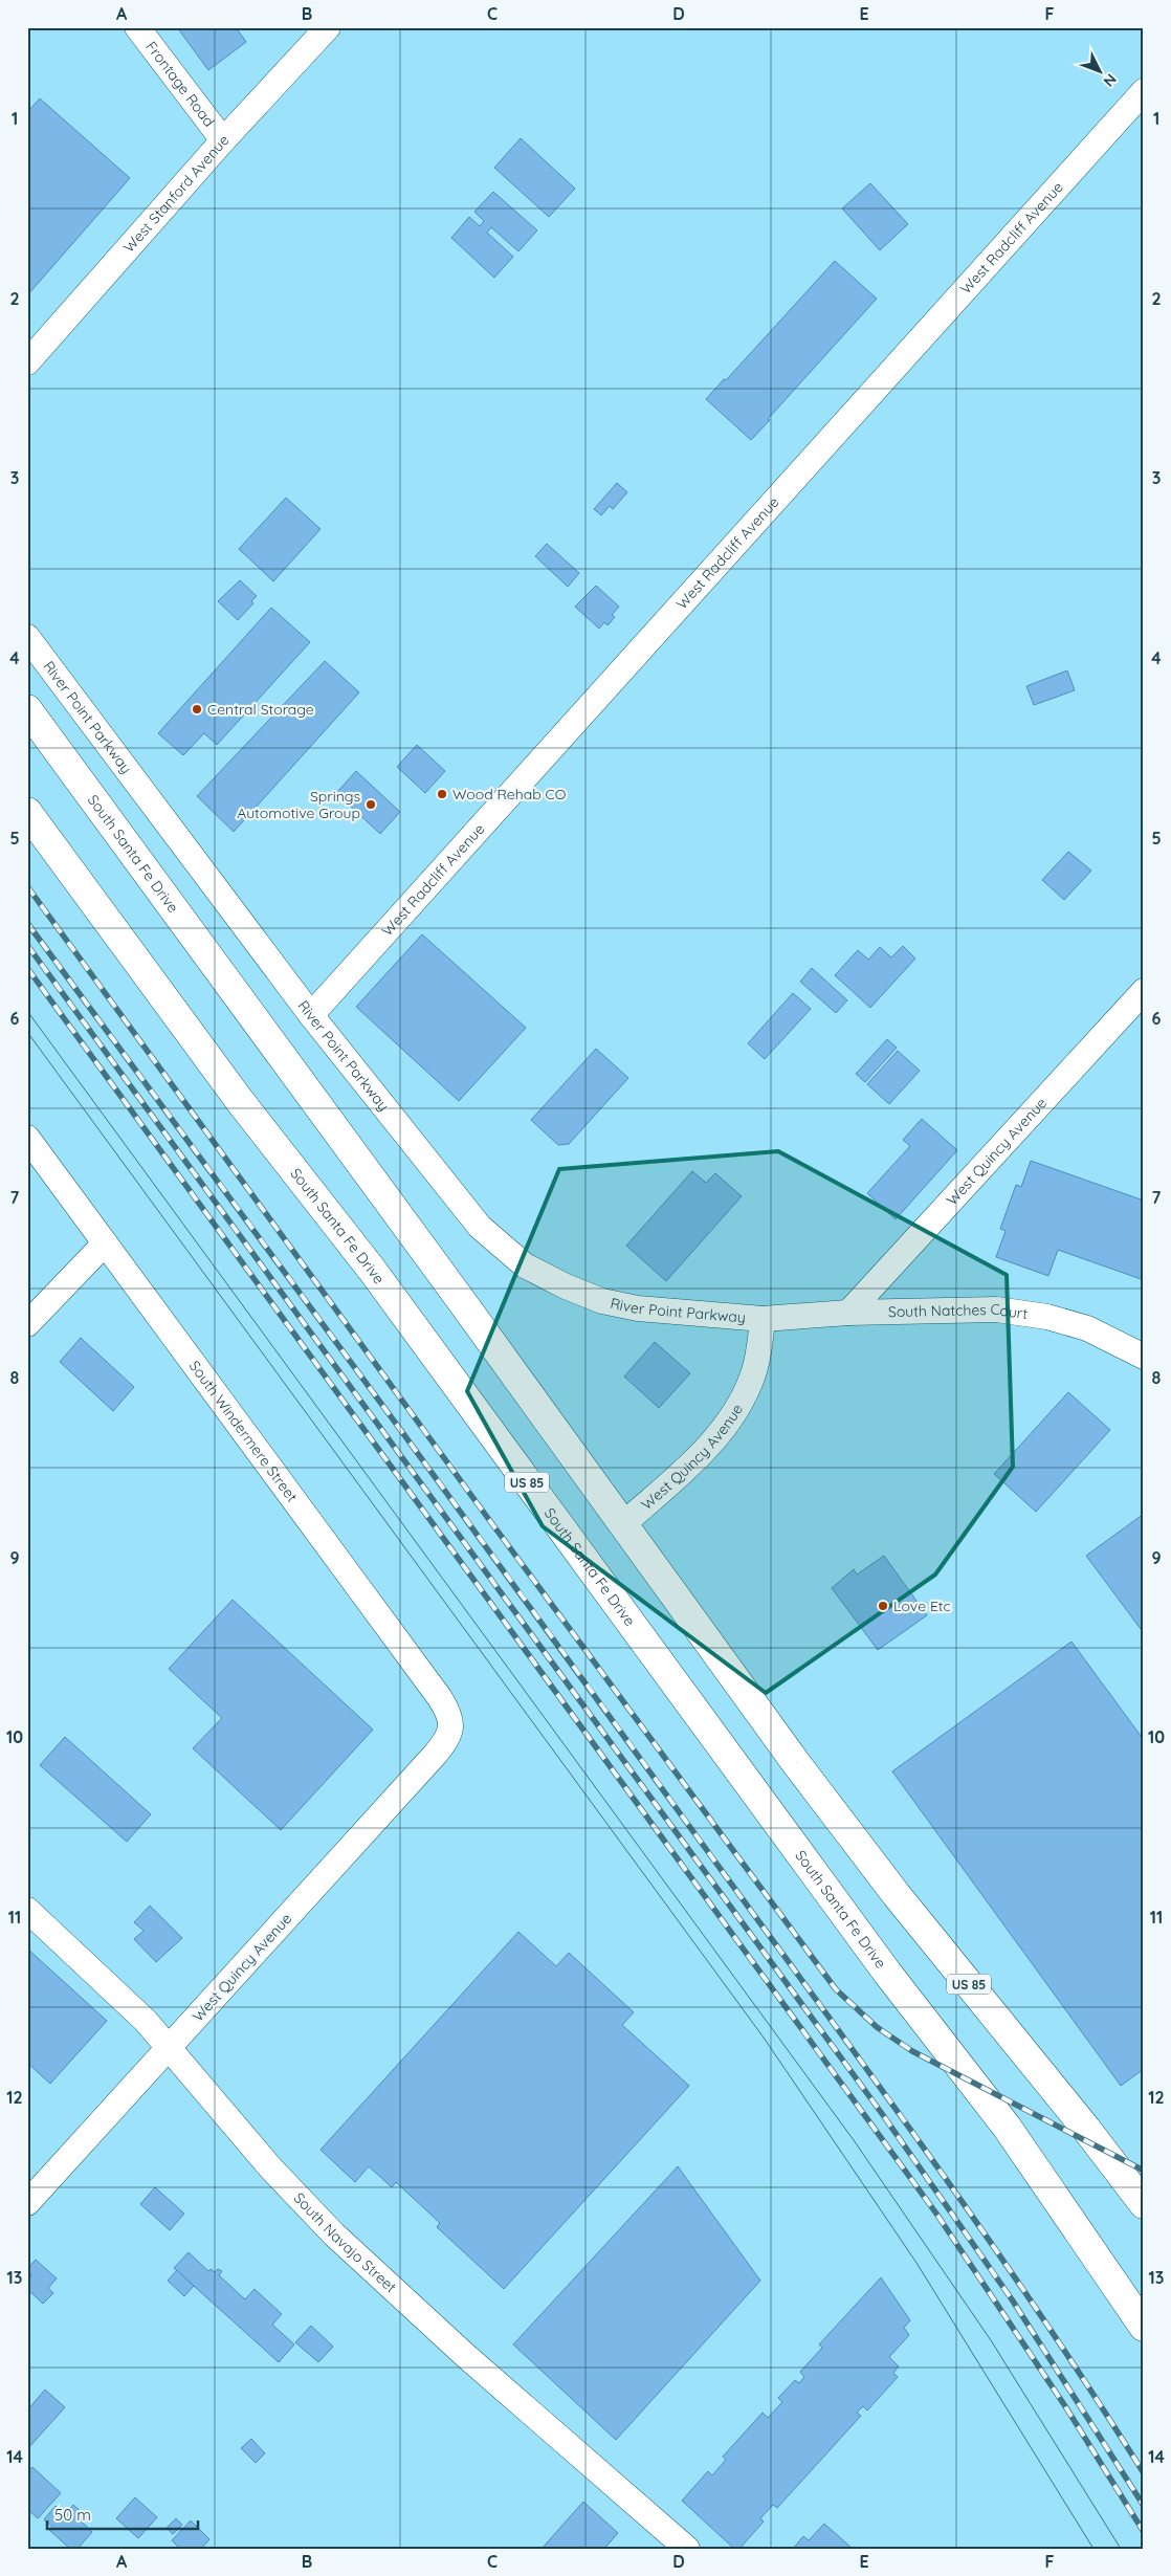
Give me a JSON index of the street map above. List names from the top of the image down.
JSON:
{
  "streets": {
    "highway": ["South Santa Fe Drive", "US 85"],
    "street": [
      "Frontage Road",
      "West Stanford Avenue",
      "West Radcliff Avenue",
      "River Point Parkway",
      "West Quincy Avenue",
      "South Natches Court",
      "South Windermere Street",
      "South Navajo Street"
    ]
  },
  "crossings": [
    ["Frontage Road", "West Stanford Avenue"],
    ["West Radcliff Avenue", "River Point Parkway"],
    ["River Point Parkway", "West Quincy Avenue"],
    ["River Point Parkway", "South Natches Court"],
    ["South Santa Fe Drive", "West Quincy Avenue"],
    ["West Quincy Avenue", "South Natches Court"],
    ["West Quincy Avenue", "South Windermere Street"],
    ["West Quincy Avenue", "South Navajo Street"]
  ],
  "places": [
    "Central Storage",
    "Wood Rehab CO",
    "Springs Automotive Group",
    "Love Etc"
  ],
  "scale_bar": "50 m",
  "north": "bottom right",
  "grid": {
    "columns": [
      "A",
      "B",
      "C",
      "D",
      "E",
      "F"
    ],
    "rows": [
      "1",
      "2",
      "3",
      "4",
      "5",
      "6",
      "7",
      "8",
      "9",
      "10",
      "11",
      "12",
      "13",
      "14"
    ]
  }
}
